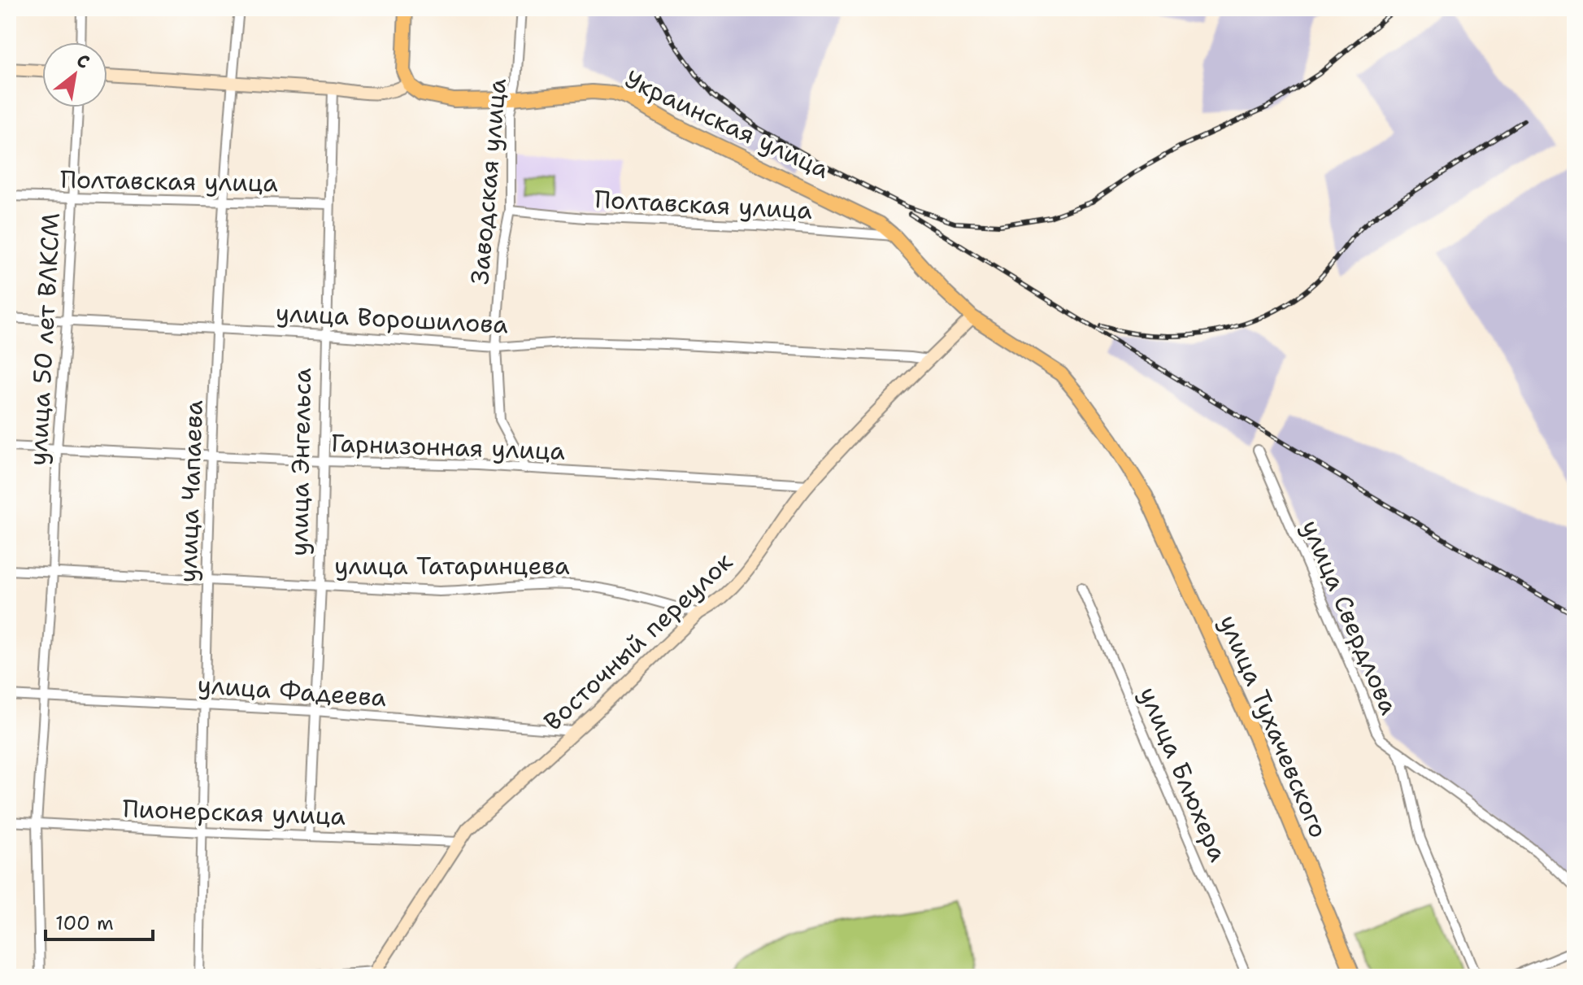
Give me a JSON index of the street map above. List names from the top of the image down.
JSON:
{
  "streets": {
    "main road": ["Украинская улица", "улица Тухачевского"],
    "street": [
      "Полтавская улица",
      "Заводская улица",
      "улица Ворошилова",
      "улица 50 лет ВЛКСМ",
      "Гарнизонная улица",
      "улица Энгельса",
      "улица Чапаева",
      "улица Татаринцева",
      "улица Свердлова",
      "Восточный переулок",
      "улица Фадеева",
      "улица Блюхера",
      "Пионерская улица"
    ]
  },
  "crossings": [
    ["Украинская улица", "Полтавская улица"],
    ["Украинская улица", "Заводская улица"],
    ["Украинская улица", "Восточный переулок"],
    ["Украинская улица", "улица Тухачевского"],
    ["Полтавская улица", "Заводская улица"],
    ["Полтавская улица", "улица 50 лет ВЛКСМ"],
    ["Полтавская улица", "улица Энгельса"],
    ["Полтавская улица", "улица Чапаева"],
    ["Заводская улица", "улица Ворошилова"],
    ["Заводская улица", "Гарнизонная улица"],
    ["улица Ворошилова", "улица 50 лет ВЛКСМ"],
    ["улица Ворошилова", "улица Энгельса"],
    ["улица Ворошилова", "улица Чапаева"],
    ["улица Ворошилова", "Восточный переулок"],
    ["улица 50 лет ВЛКСМ", "Гарнизонная улица"],
    ["улица 50 лет ВЛКСМ", "улица Татаринцева"],
    ["улица 50 лет ВЛКСМ", "улица Фадеева"],
    ["улица 50 лет ВЛКСМ", "Пионерская улица"],
    ["Гарнизонная улица", "улица Энгельса"],
    ["Гарнизонная улица", "улица Чапаева"],
    ["Гарнизонная улица", "Восточный переулок"],
    ["улица Энгельса", "улица Татаринцева"],
    ["улица Энгельса", "улица Фадеева"],
    ["улица Энгельса", "Пионерская улица"],
    ["улица Чапаева", "улица Татаринцева"],
    ["улица Чапаева", "улица Фадеева"],
    ["улица Чапаева", "Пионерская улица"],
    ["улица Татаринцева", "Восточный переулок"],
    ["Восточный переулок", "улица Фадеева"],
    ["Восточный переулок", "Пионерская улица"]
  ],
  "scale_bar": "100 m",
  "north": "top right"
}
